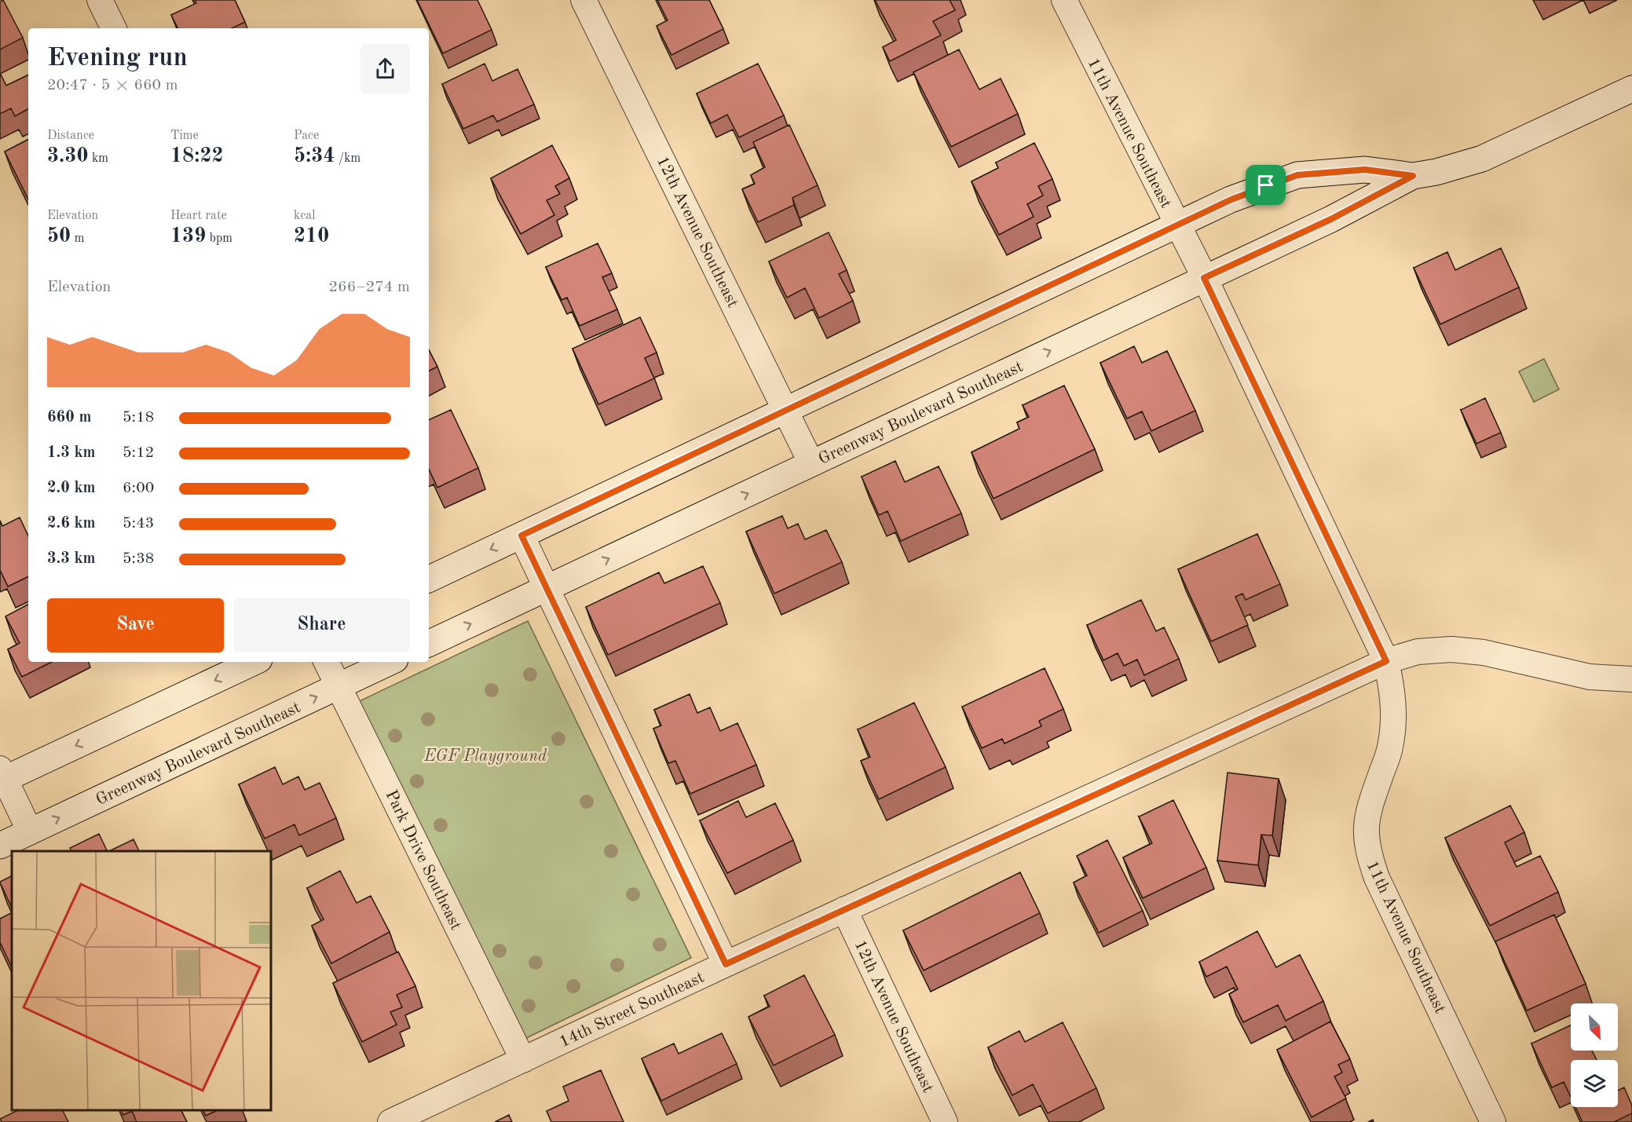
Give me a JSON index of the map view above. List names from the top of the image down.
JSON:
{
  "streets": {
    "street": [
      "11th Avenue Southeast",
      "12th Avenue Southeast",
      "Greenway Boulevard Southeast",
      "Park Drive Southeast",
      "14th Street Southeast"
    ]
  },
  "crossings": [
    ["11th Avenue Southeast", "Greenway Boulevard Southeast"],
    ["11th Avenue Southeast", "14th Street Southeast"],
    ["12th Avenue Southeast", "Greenway Boulevard Southeast"],
    ["12th Avenue Southeast", "14th Street Southeast"],
    ["Greenway Boulevard Southeast", "Park Drive Southeast"],
    ["Park Drive Southeast", "14th Street Southeast"]
  ],
  "parks": ["EGF Playground"],
  "north": "bottom right",
  "page": {
    "heading": ["Evening run", "20:47 · 5 × 660 m"],
    "stats": [
      ["Distance", "3.30 km"],
      ["Time", "18:22"],
      ["Pace", "5:34 /km"],
      ["Elevation", "50 m"],
      ["Heart rate", "139 bpm"],
      ["kcal", "210"]
    ],
    "chart": ["Elevation", "266–274 m"],
    "list": [
      {
        "name": "660 m",
        "note": "5:18"
      },
      {
        "name": "1.3 km",
        "note": "5:12"
      },
      {
        "name": "2.0 km",
        "note": "6:00"
      },
      {
        "name": "2.6 km",
        "note": "5:43"
      },
      {
        "name": "3.3 km",
        "note": "5:38"
      }
    ],
    "buttons": ["Save", "Share"]
  }
}
